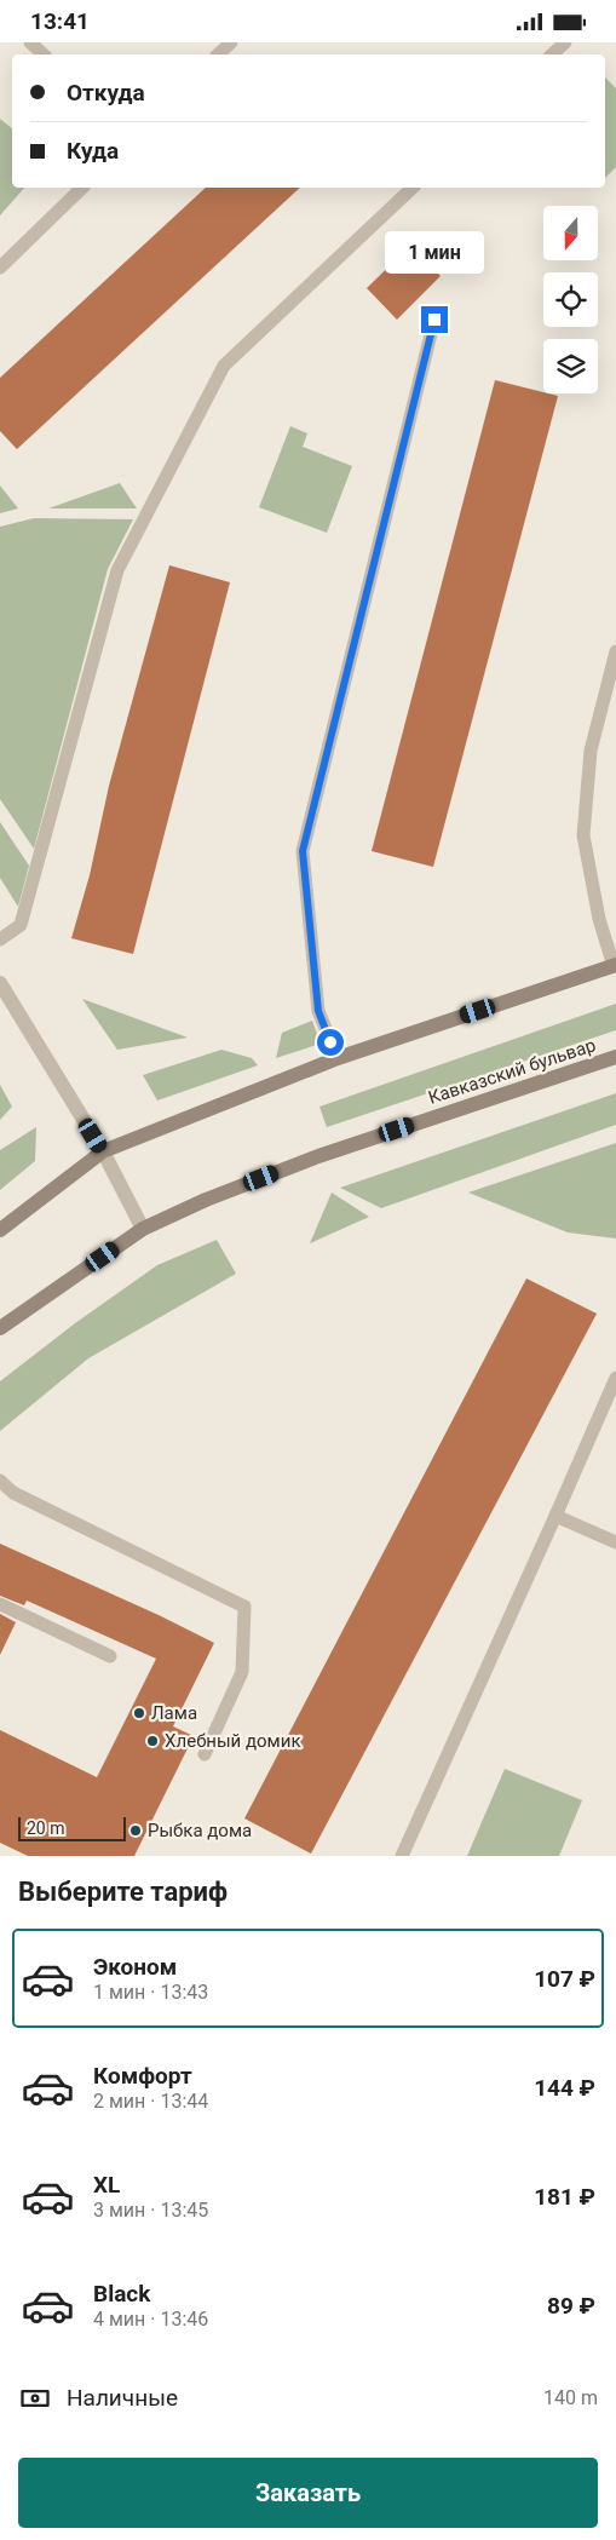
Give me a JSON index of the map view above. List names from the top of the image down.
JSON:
{
  "streets": {
    "main road": ["Кавказский бульвар"]
  },
  "places": ["Лама", "Хлебный домик", "Рыбка дома"],
  "scale_bar": "20 m",
  "north": "bottom",
  "page": {
    "status": "13:41",
    "banner": ["Откуда", "Куда"],
    "bubble": "1 мин",
    "scale": "20 m",
    "heading": "Выберите тариф",
    "list": [
      {
        "name": "Эконом",
        "note": "1 мин · 13:43",
        "value": "107 ₽"
      },
      {
        "name": "Комфорт",
        "note": "2 мин · 13:44",
        "value": "144 ₽"
      },
      {
        "name": "XL",
        "note": "3 мин · 13:45",
        "value": "181 ₽"
      },
      {
        "name": "Black",
        "note": "4 мин · 13:46",
        "value": "89 ₽"
      }
    ],
    "pay": ["Наличные", "140 m"],
    "buttons": "Заказать"
  }
}
